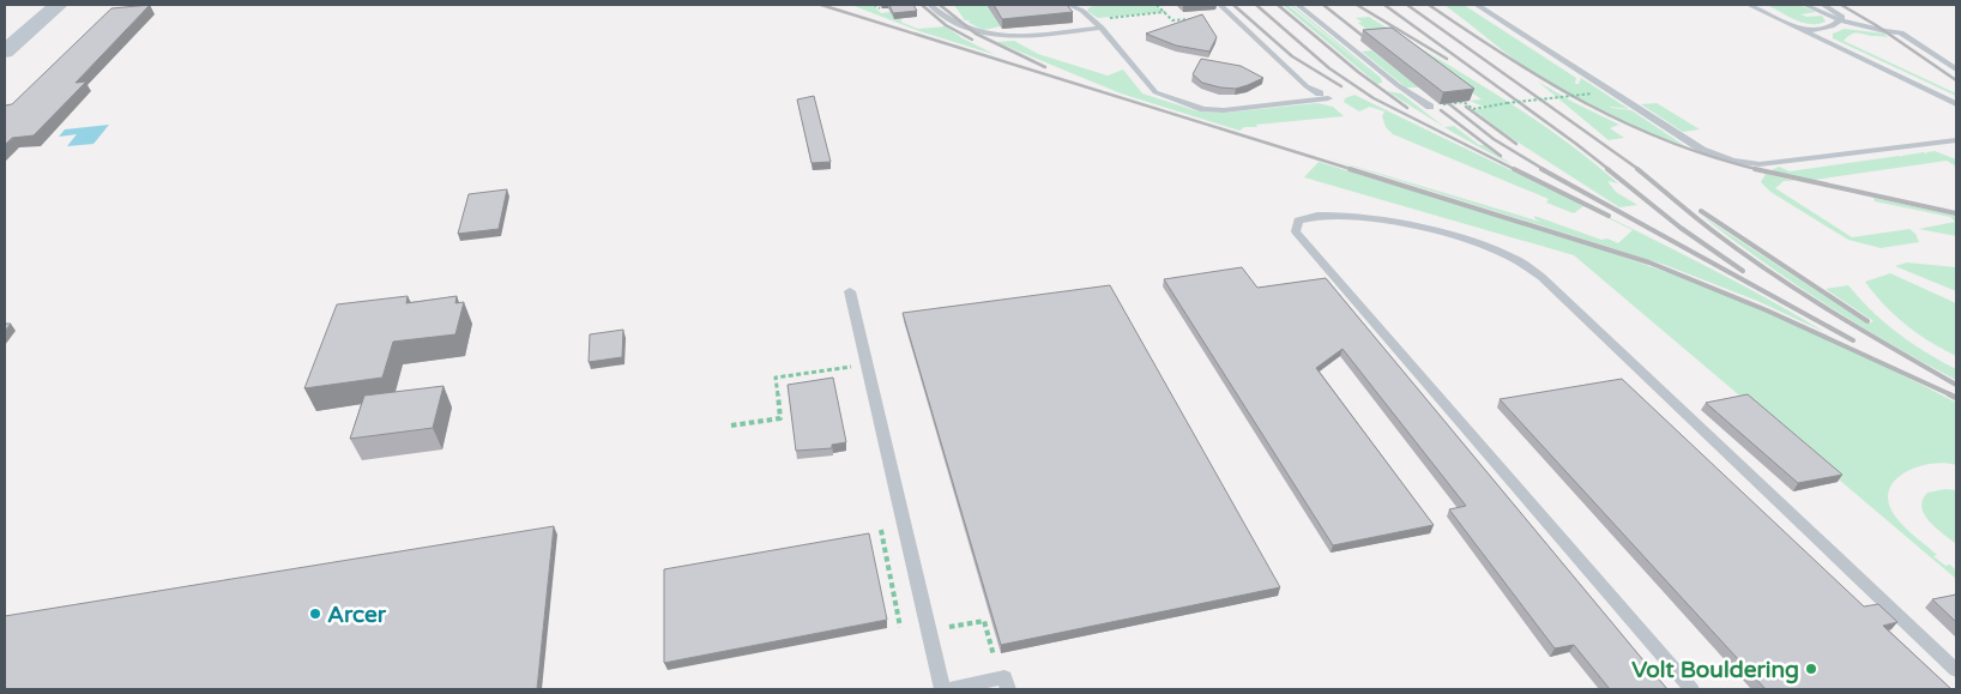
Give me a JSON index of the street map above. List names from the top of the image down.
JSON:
{
  "places": ["Arcer", "Volt Bouldering"]
}
